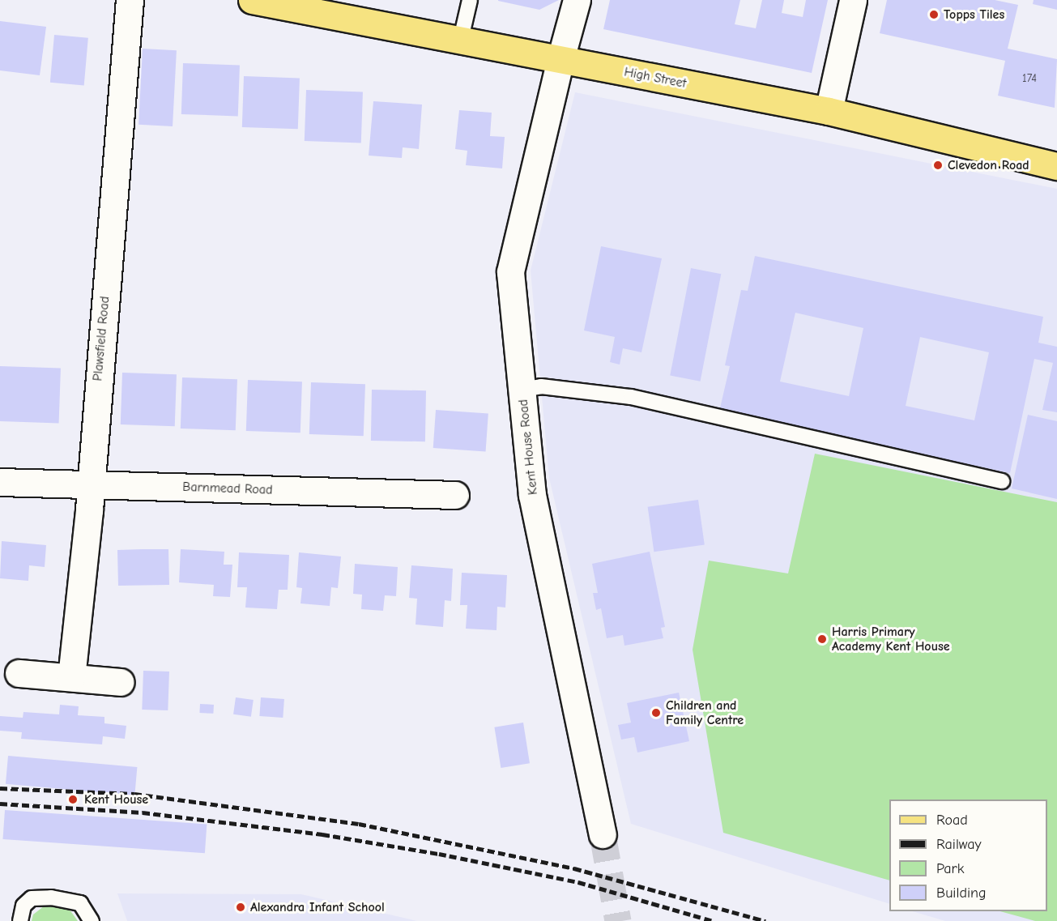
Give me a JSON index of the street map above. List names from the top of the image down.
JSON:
{
  "streets": {
    "main road": ["High Street"],
    "street": ["Plawsfield Road", "Kent House Road", "Barnmead Road"]
  },
  "crossings": [
    ["High Street", "Kent House Road"],
    ["Plawsfield Road", "Barnmead Road"]
  ],
  "places": [
    "Topps Tiles",
    "Clevedon Road",
    "Harris Primary Academy Kent House",
    "Children and Family Centre",
    "Kent House",
    "Alexandra Infant School"
  ],
  "house_numbers": ["174"],
  "legend": [
    "Road",
    "Railway",
    "Park",
    "Building"
  ]
}
